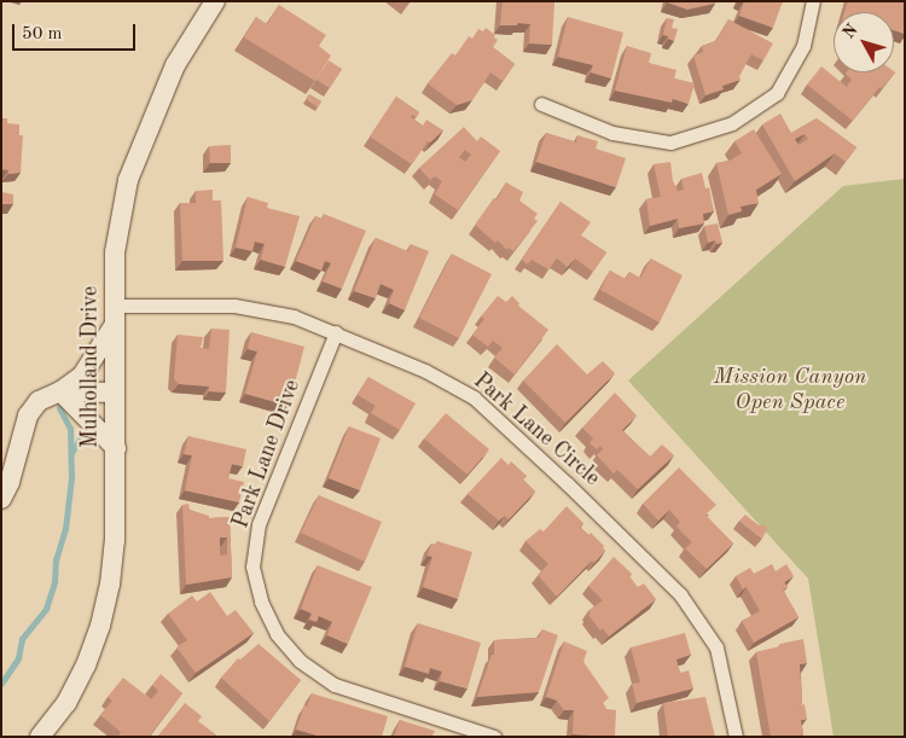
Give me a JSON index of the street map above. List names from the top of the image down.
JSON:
{
  "streets": {
    "main road": ["Mulholland Drive"],
    "street": ["Park Lane Circle", "Park Lane Drive"]
  },
  "crossings": [
    ["Mulholland Drive", "Park Lane Circle"],
    ["Park Lane Circle", "Park Lane Drive"]
  ],
  "parks": ["Mission Canyon Open Space"],
  "scale_bar": "50 m",
  "north": "top left"
}
